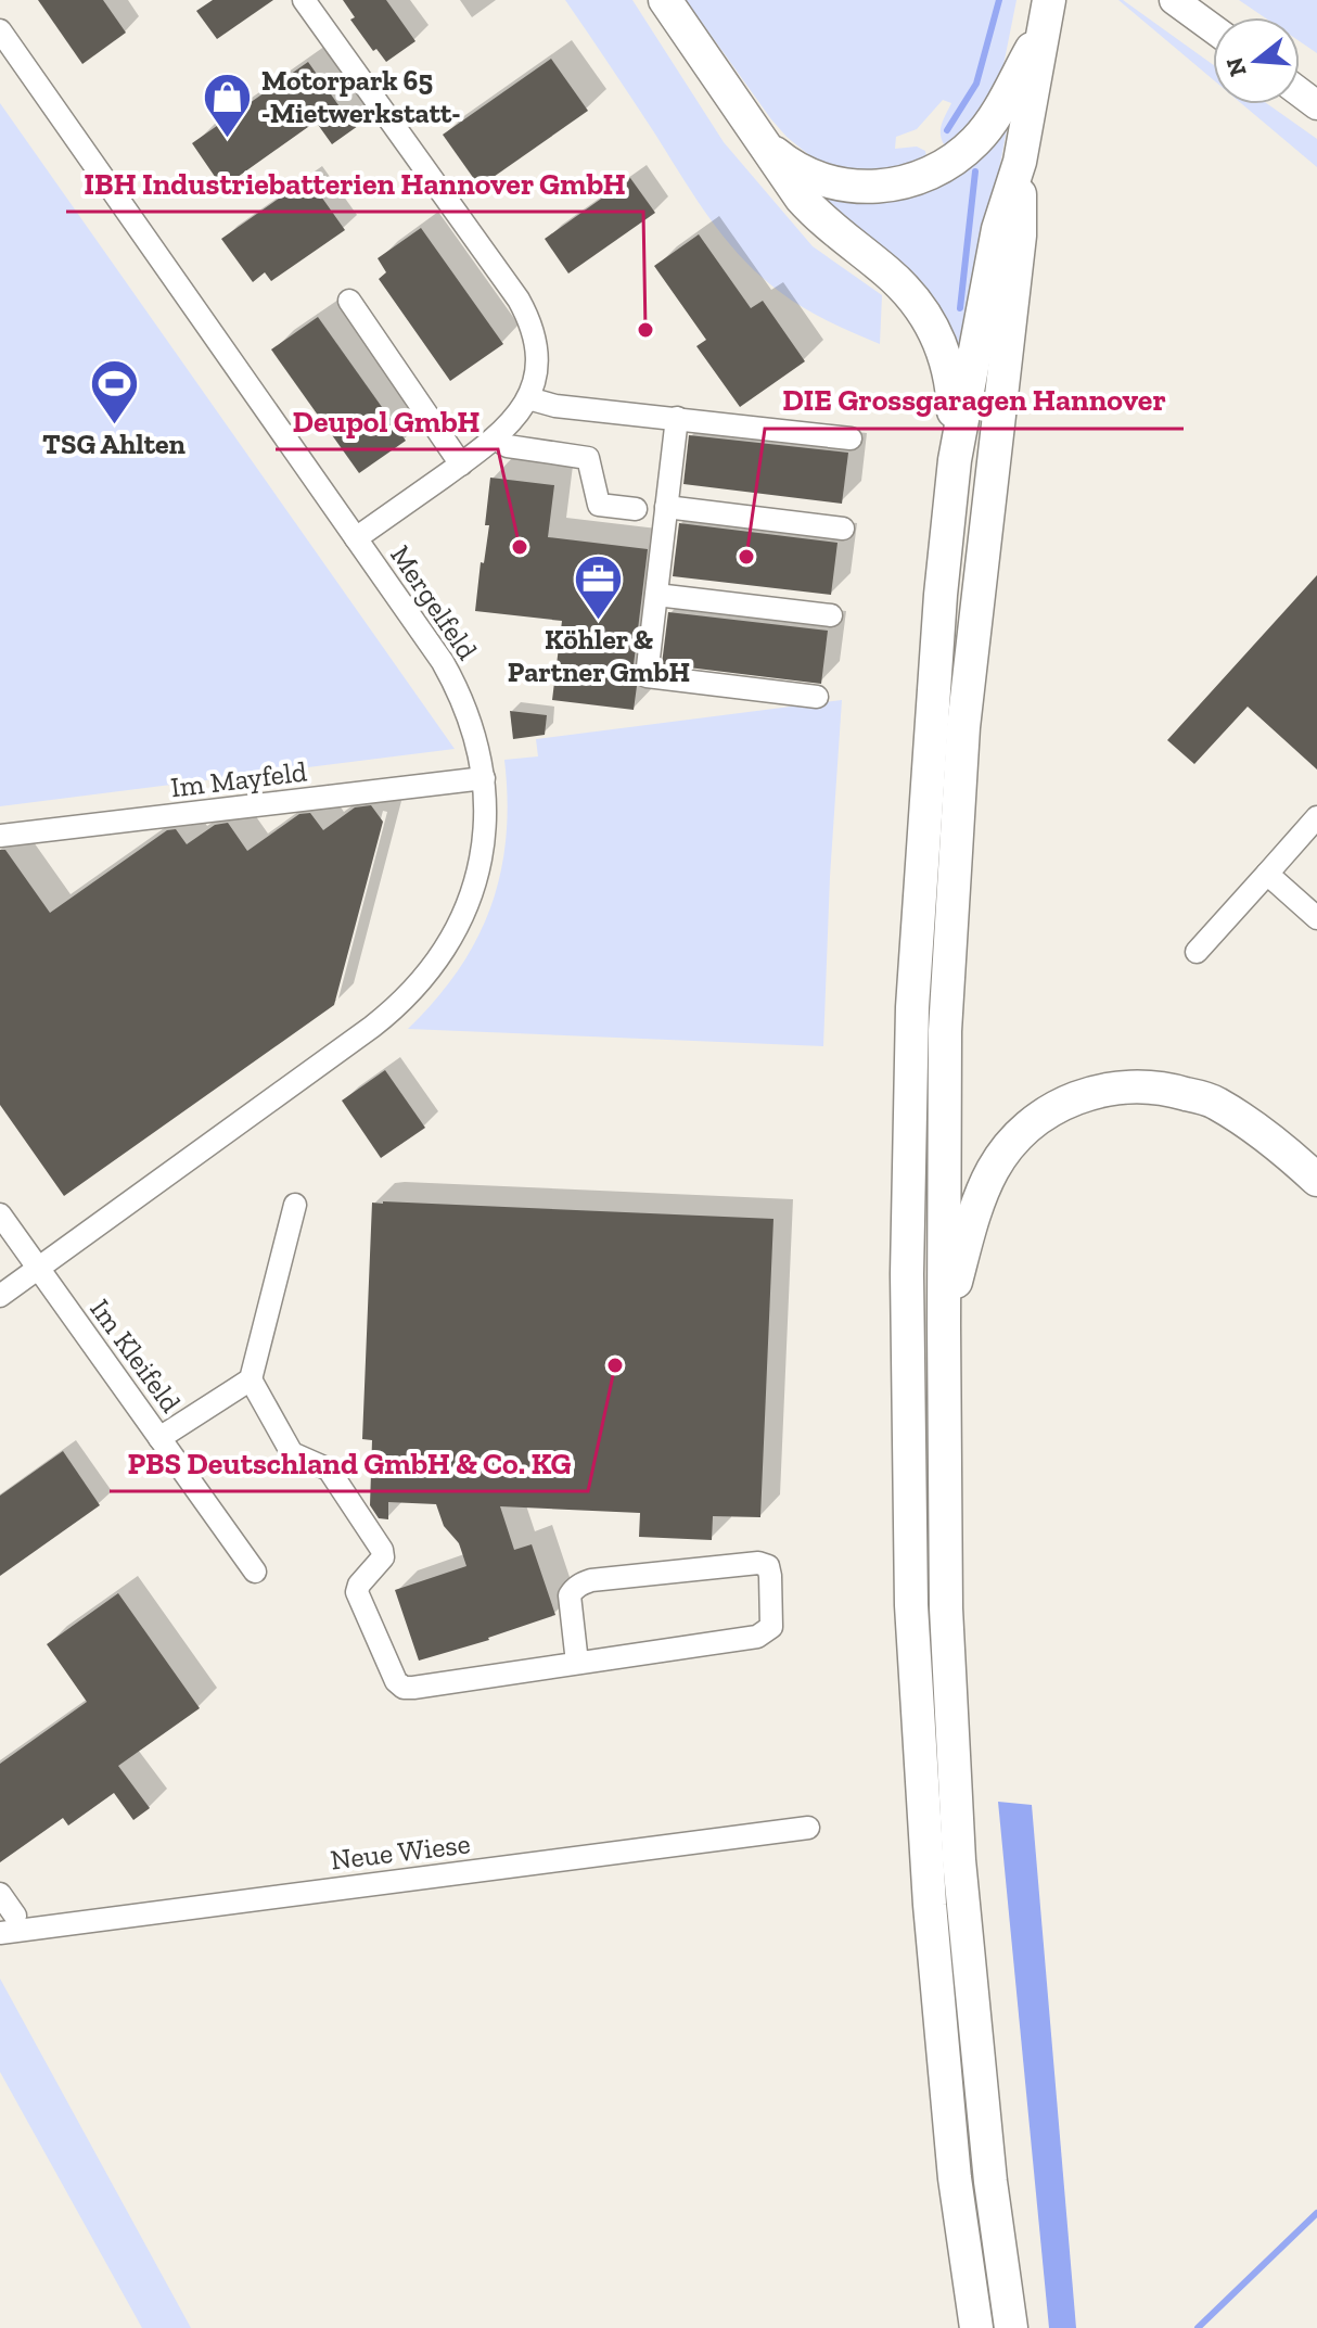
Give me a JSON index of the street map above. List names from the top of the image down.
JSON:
{
  "streets": {
    "street": [
      "Mergelfeld",
      "Im Mayfeld",
      "Im Kleifeld",
      "Neue Wiese"
    ]
  },
  "crossings": [
    ["Mergelfeld", "Im Mayfeld"],
    ["Mergelfeld", "Im Kleifeld"]
  ],
  "places": {
    "shop": ["Motorpark 65 -Mietwerkstatt-"],
    "other": [
      "IBH Industriebatterien Hannover GmbH",
      "Deupol GmbH",
      "DIE Grossgaragen Hannover",
      "PBS Deutschland GmbH & Co. KG"
    ],
    "sports": ["TSG Ahlten"],
    "office": ["Köhler & Partner GmbH"]
  },
  "north": "left"
}
